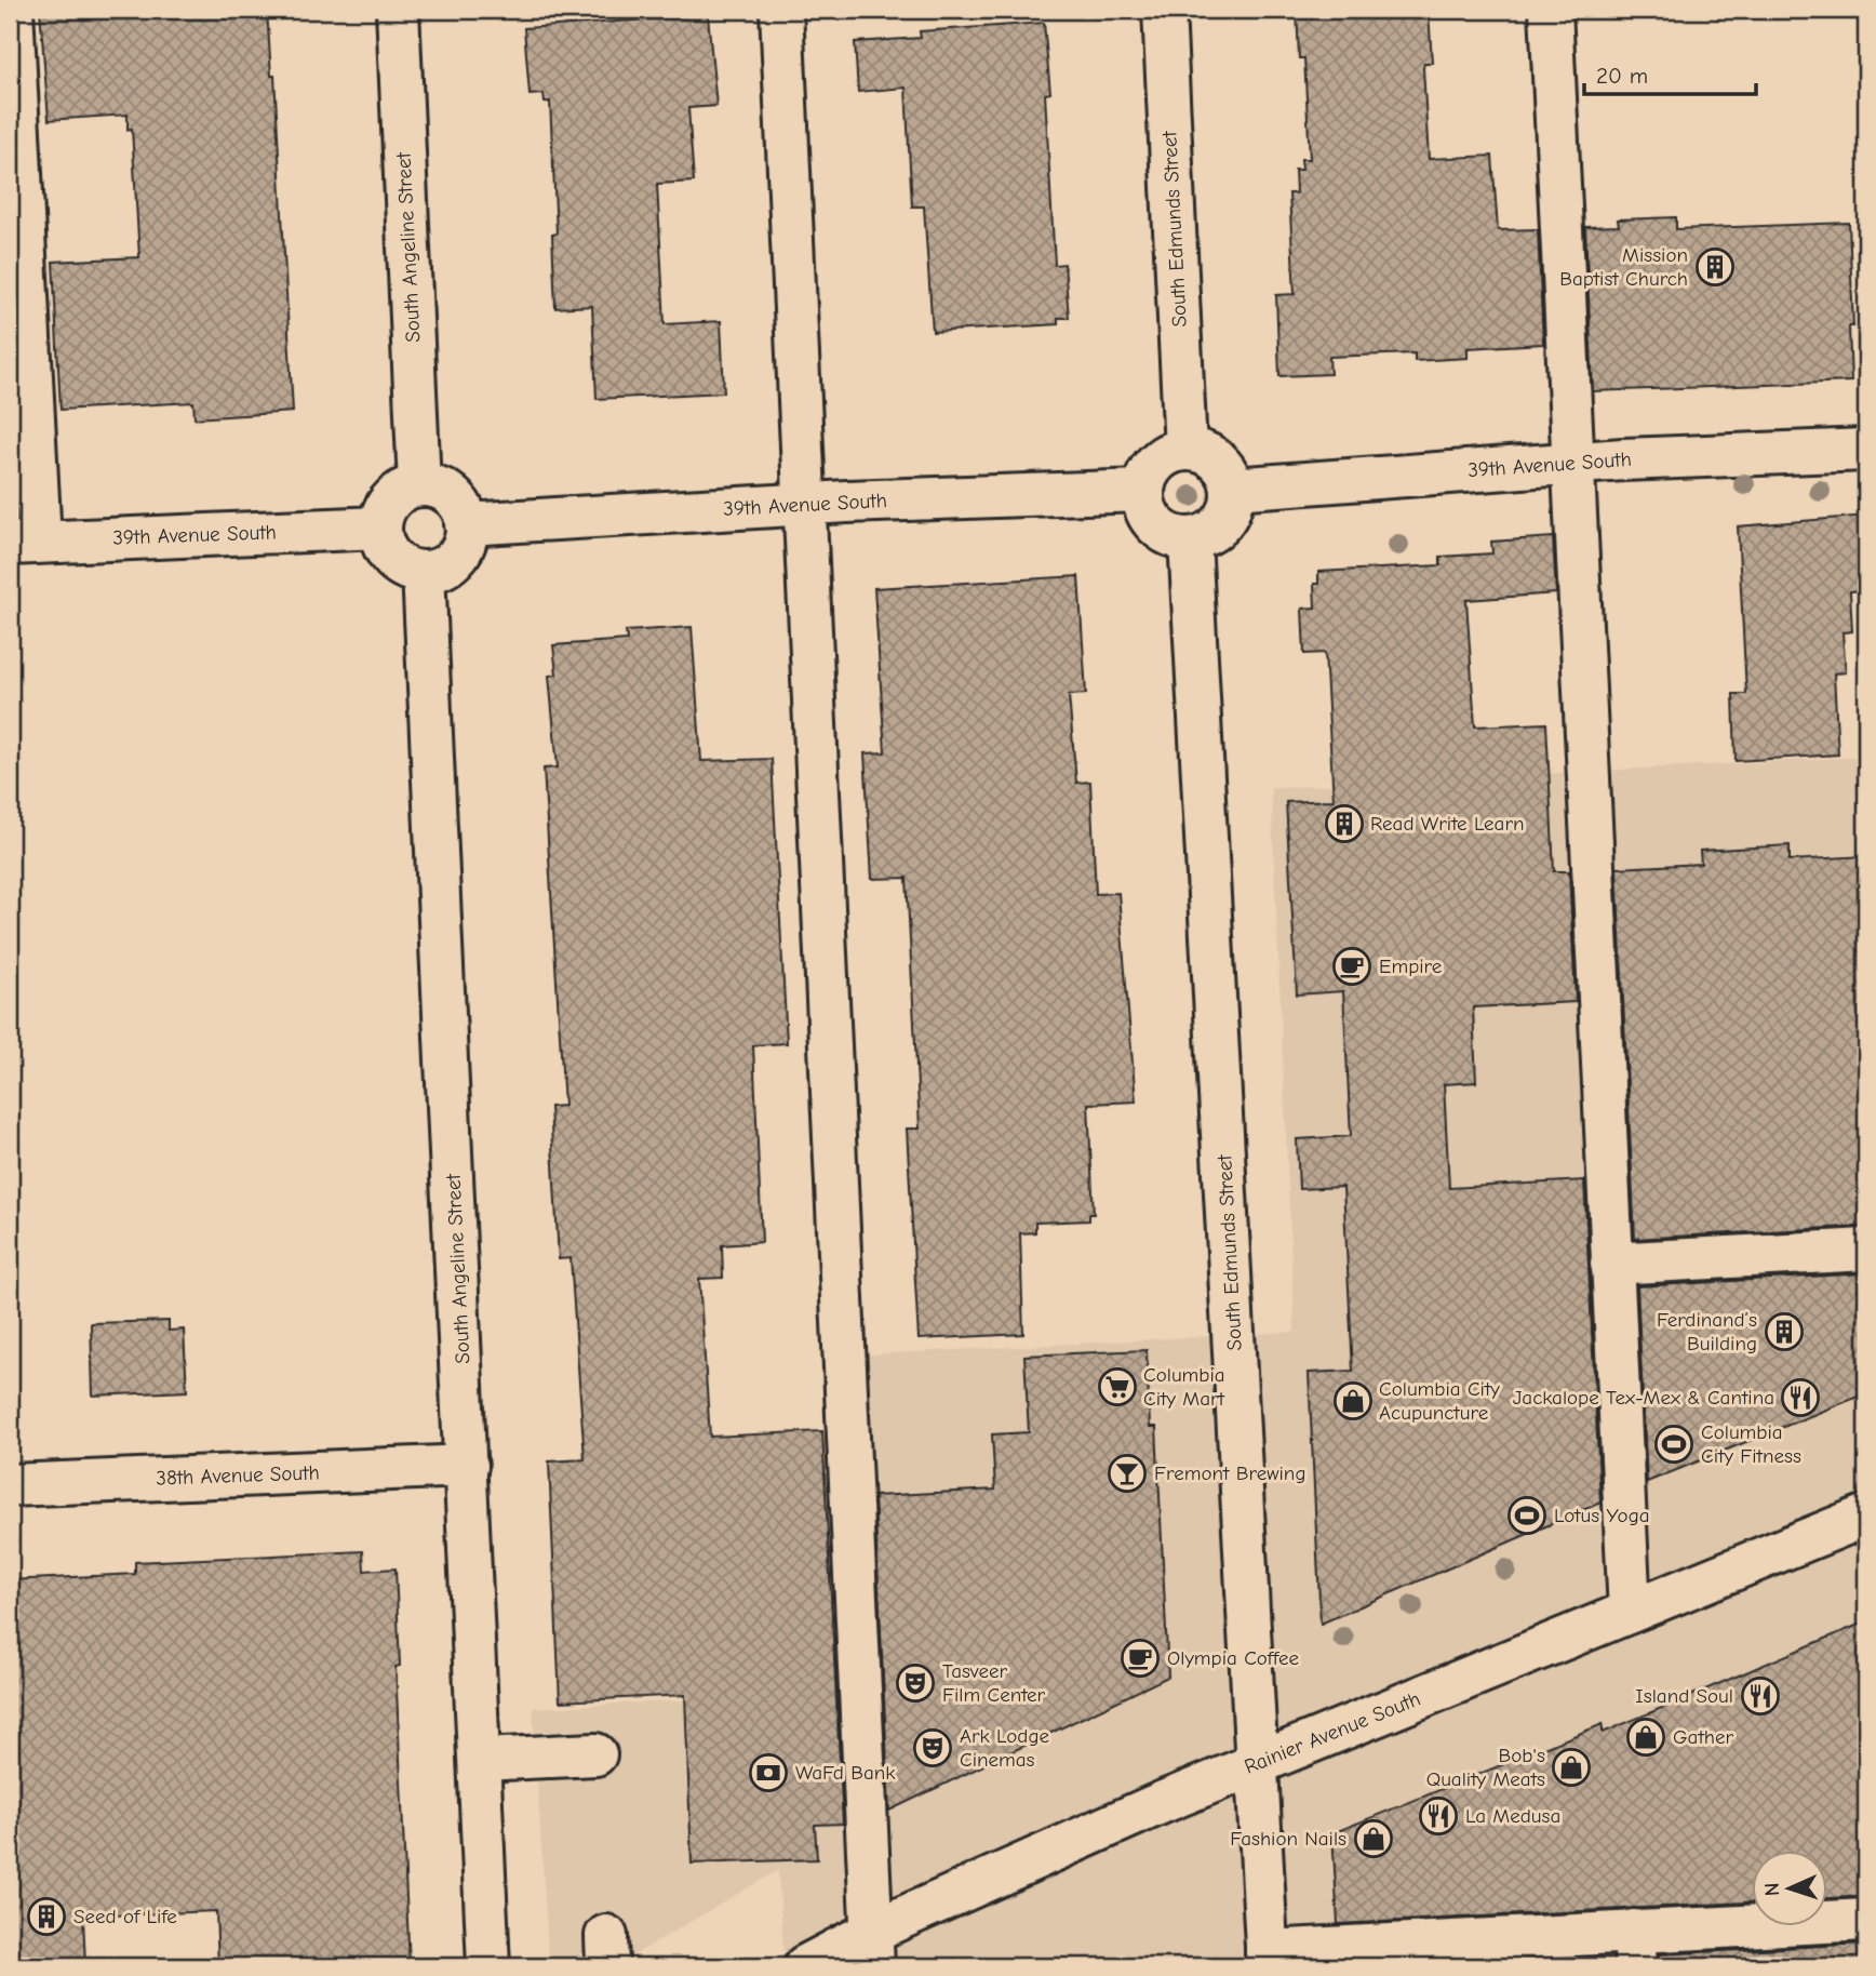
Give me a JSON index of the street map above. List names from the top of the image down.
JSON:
{
  "streets": {
    "street": [
      "South Edmunds Street",
      "South Angeline Street",
      "39th Avenue South",
      "38th Avenue South",
      "Rainier Avenue South"
    ]
  },
  "crossings": [
    ["South Edmunds Street", "39th Avenue South"],
    ["South Edmunds Street", "Rainier Avenue South"],
    ["South Angeline Street", "39th Avenue South"],
    ["South Angeline Street", "38th Avenue South"]
  ],
  "places": {
    "building": [
      "Mission Baptist Church",
      "Read Write Learn",
      "Ferdinand’s Building",
      "Seed of Life"
    ],
    "cafe": ["Empire", "Olympia Coffee"],
    "supermarket": ["Columbia City Mart"],
    "restaurant": ["Jackalope Tex-Mex & Cantina", "Island Soul", "La Medusa"],
    "shop": [
      "Columbia City Acupuncture",
      "Gather",
      "Bob's Quality Meats",
      "Fashion Nails"
    ],
    "sports": ["Columbia City Fitness", "Lotus Yoga"],
    "bar": ["Fremont Brewing"],
    "theatre": ["Tasveer Film Center", "Ark Lodge Cinemas"],
    "bank": ["WaFd Bank"]
  },
  "scale_bar": "20 m",
  "north": "left"
}
